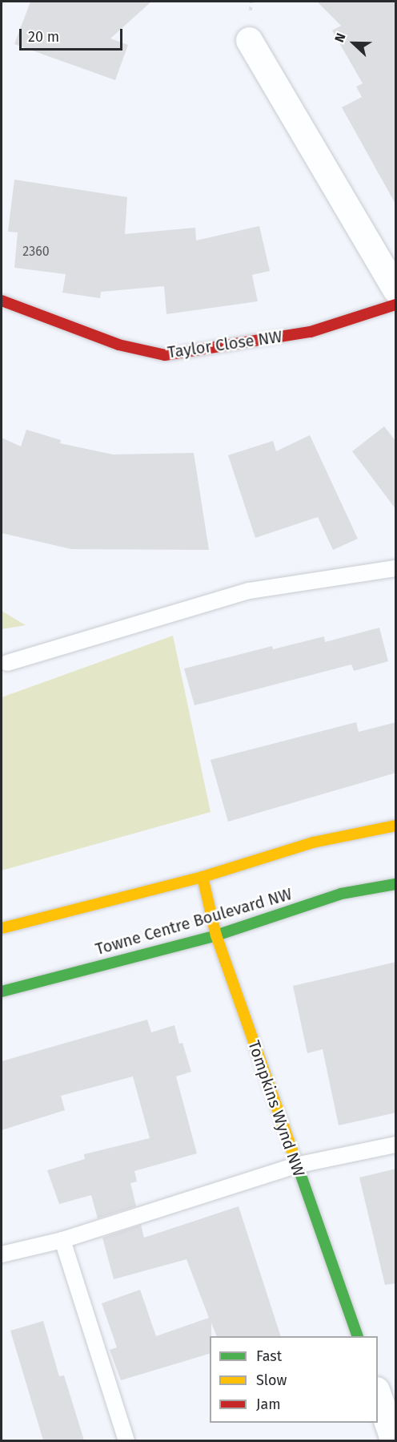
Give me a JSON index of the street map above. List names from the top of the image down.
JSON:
{
  "streets": {
    "street": ["Taylor Close NW", "Towne Centre Boulevard NW", "Tompkins Wynd NW"]
  },
  "crossings": [
    ["Towne Centre Boulevard NW", "Tompkins Wynd NW"]
  ],
  "house_numbers": ["2360"],
  "legend": ["Fast", "Slow", "Jam"],
  "scale_bar": "20 m",
  "north": "left"
}
